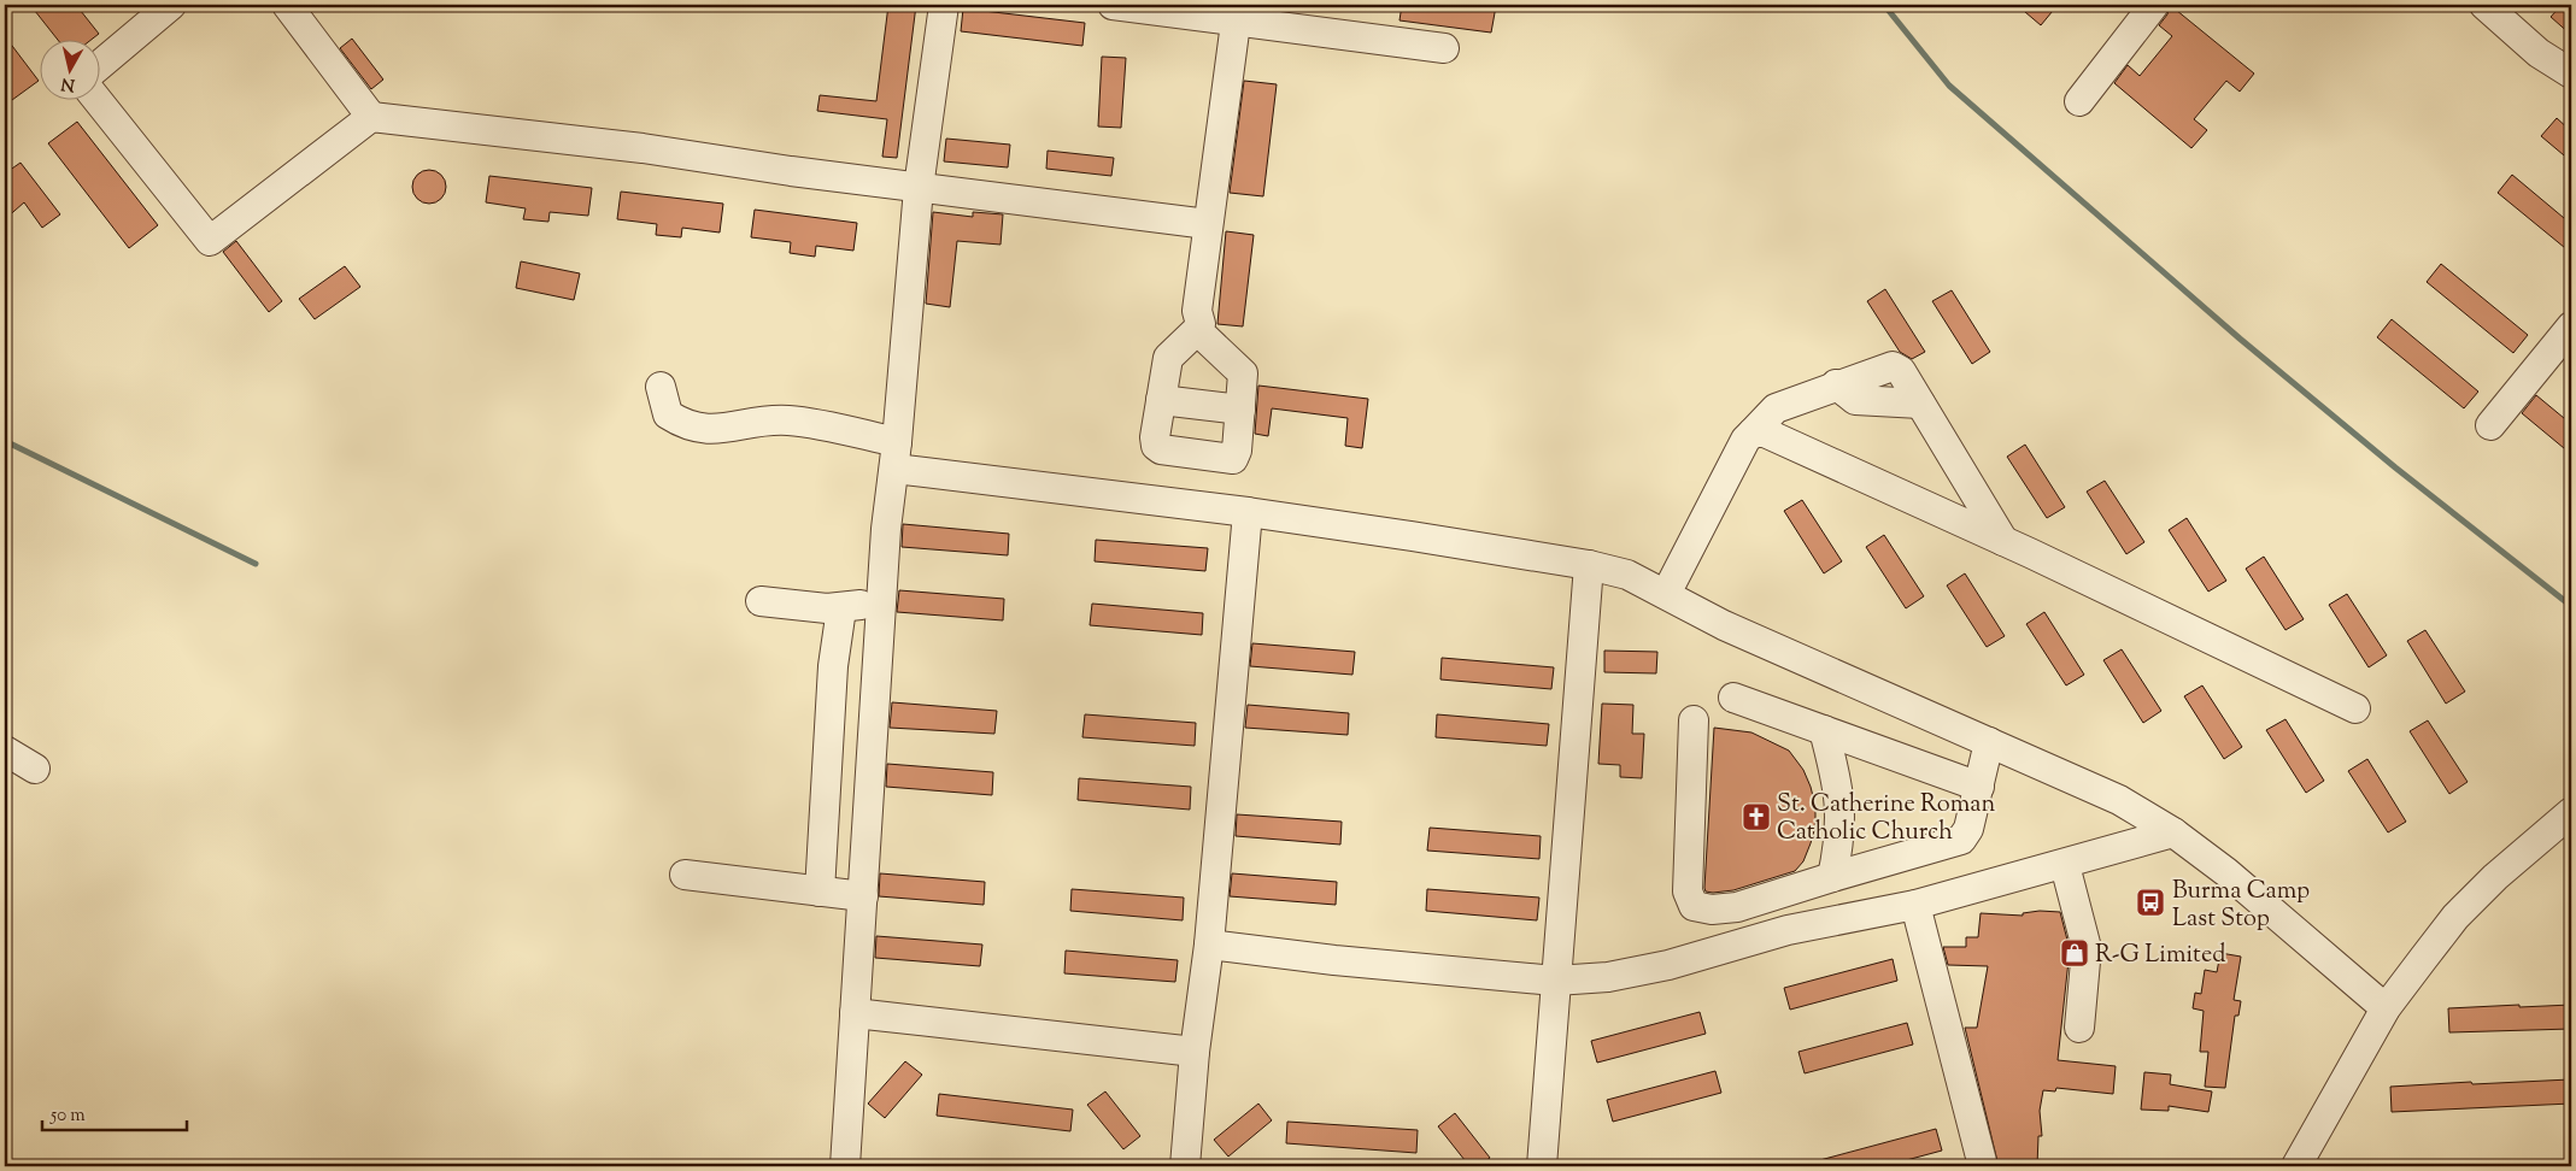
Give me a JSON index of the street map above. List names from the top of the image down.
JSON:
{
  "places": {
    "church": ["St. Catherine Roman Catholic Church"],
    "bus stop": ["Burma Camp Last Stop"],
    "shop": ["R-G Limited"]
  },
  "scale_bar": "50 m",
  "north": "bottom"
}
